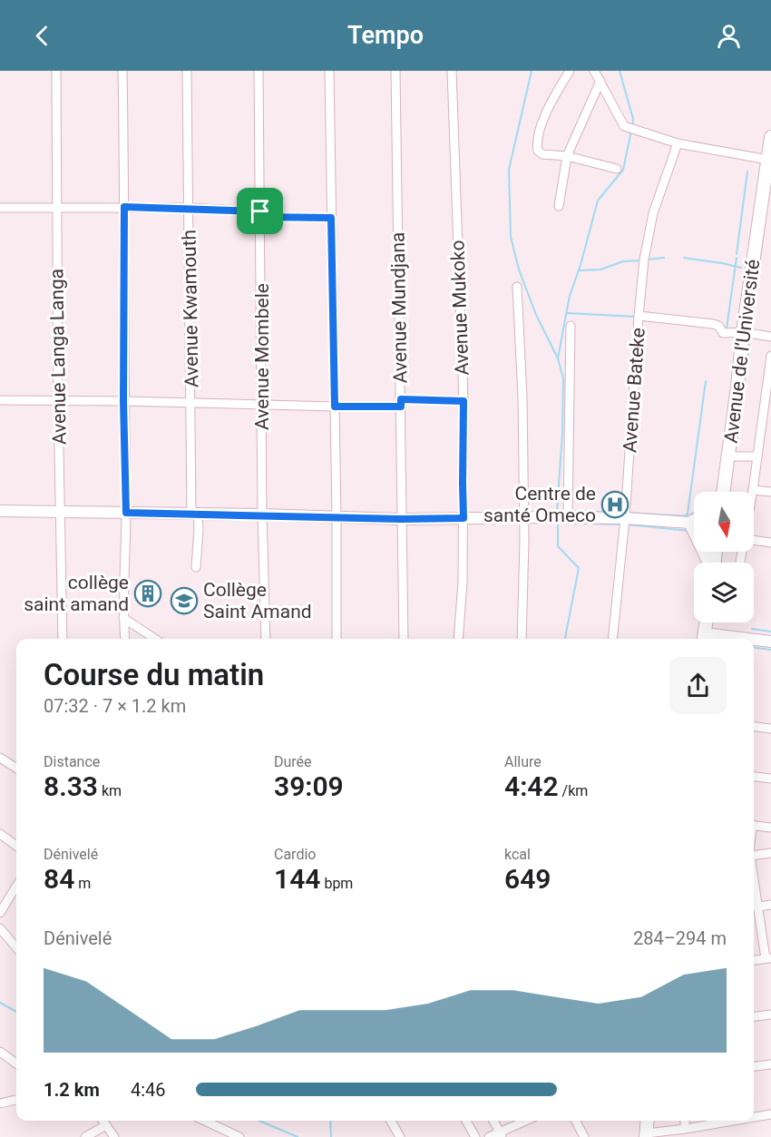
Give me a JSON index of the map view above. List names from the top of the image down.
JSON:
{
  "streets": {
    "main road": ["Avenue de l’Université"],
    "street": [
      "Avenue Mundjana",
      "Avenue Mukoko",
      "Avenue Kwamouth",
      "Avenue Langa Langa",
      "Avenue Mombele",
      "Avenue Bateke"
    ]
  },
  "places": {
    "hospital": ["Centre de santé Omeco"],
    "building": ["collège saint amand"],
    "school or university": ["Collège Saint Amand"]
  },
  "north": "bottom",
  "page": {
    "header": "Tempo",
    "heading": ["Course du matin", "07:32 · 7 × 1.2 km"],
    "stats": [
      ["Distance", "8.33 km"],
      ["Durée", "39:09"],
      ["Allure", "4:42 /km"],
      ["Dénivelé", "84 m"],
      ["Cardio", "144 bpm"],
      ["kcal", "649"]
    ],
    "chart": ["Dénivelé", "284–294 m"],
    "list": [
      {
        "name": "1.2 km",
        "note": "4:46"
      }
    ]
  }
}
